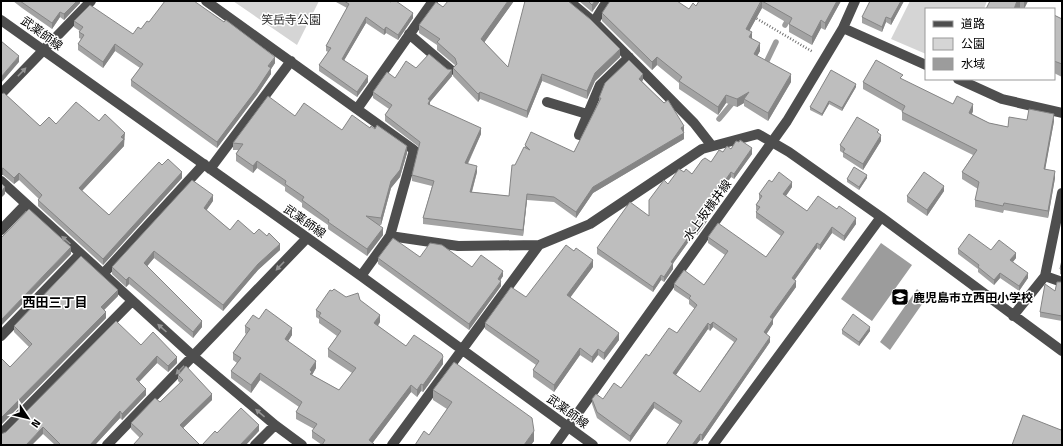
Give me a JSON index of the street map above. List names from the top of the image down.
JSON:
{
  "streets": {
    "street": ["武薬師線", "水上坂横井線"]
  },
  "crossings": [
    ["武薬師線", "水上坂横井線"]
  ],
  "districts": ["西田三丁目"],
  "parks": ["笑岳寺公園"],
  "places": {
    "school or university": ["鹿児島市立西田小学校"]
  },
  "legend": ["道路", "公園", "水域"],
  "north": "bottom right"
}
